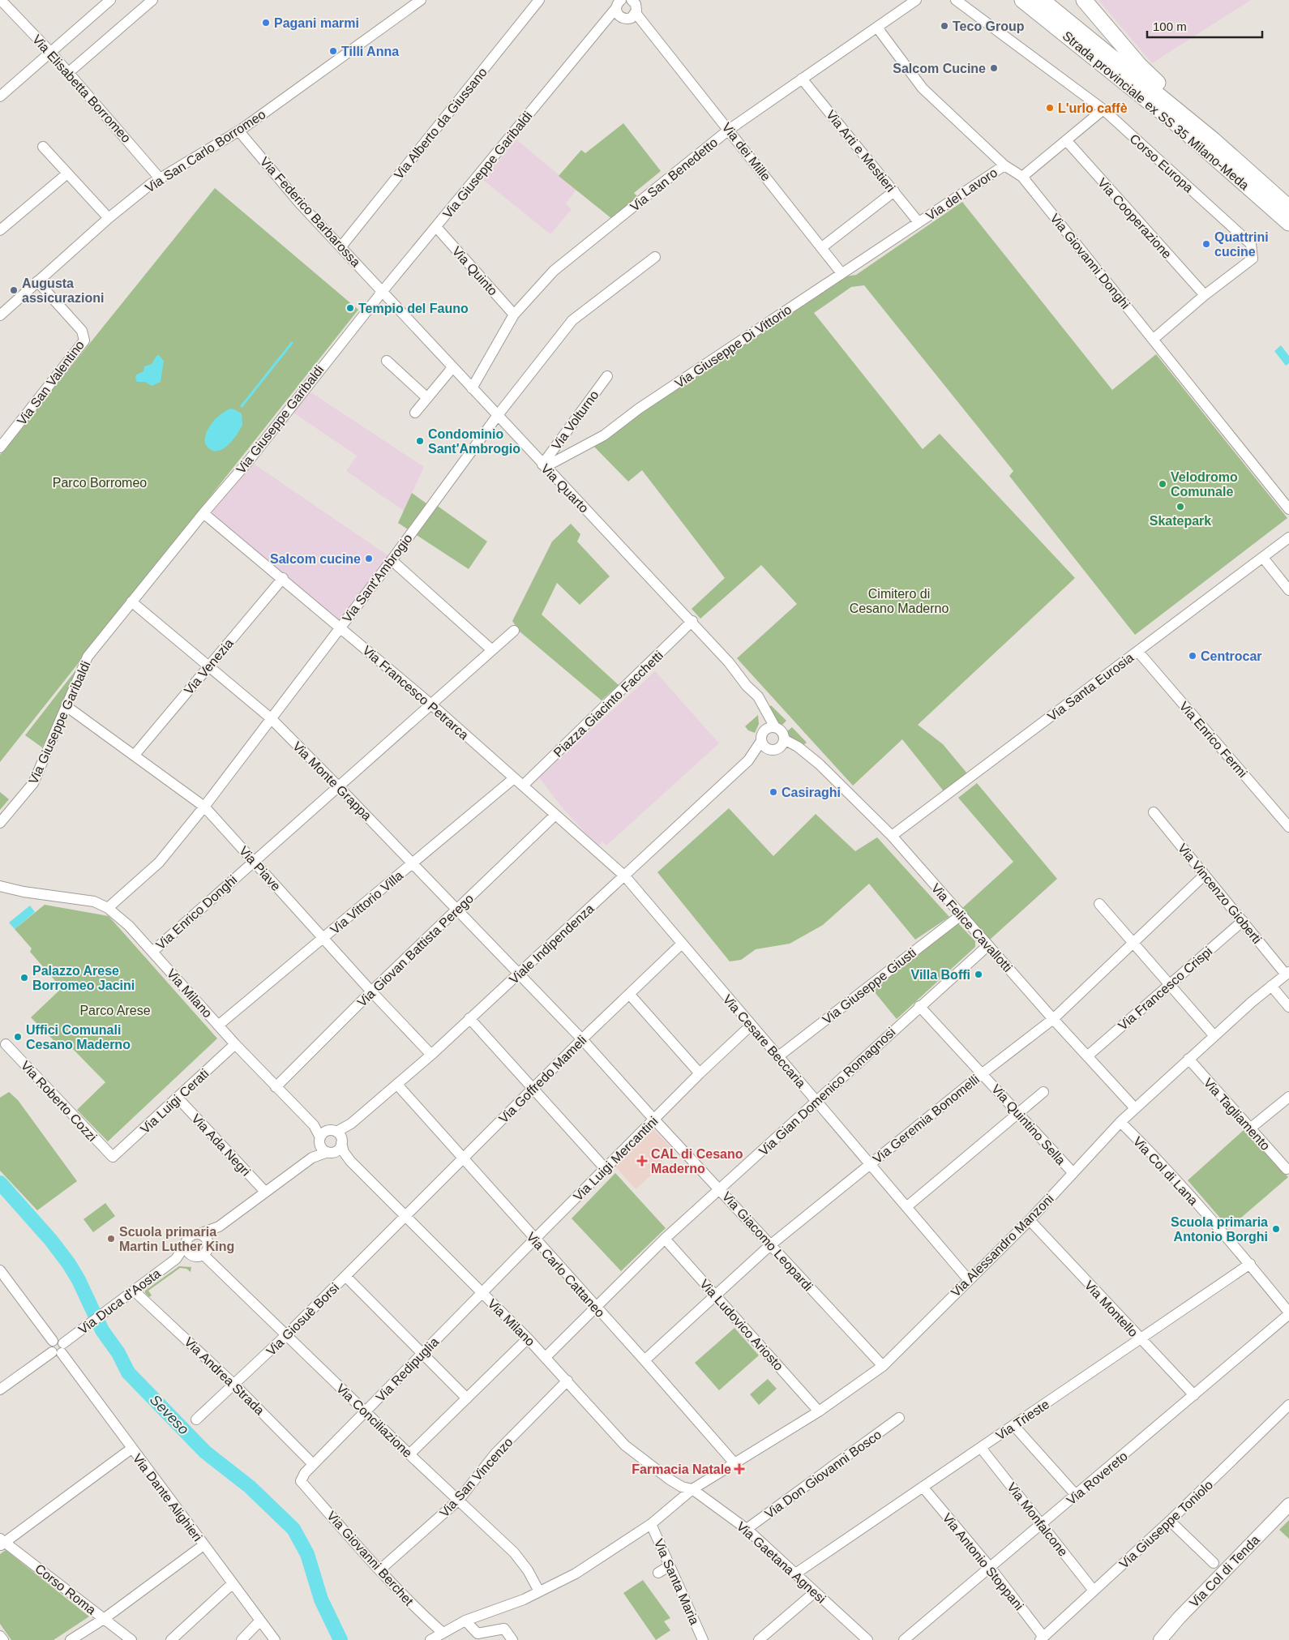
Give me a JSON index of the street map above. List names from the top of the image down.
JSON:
{
  "streets": {
    "highway": ["Strada provinciale ex SS 35 Milano-Meda"],
    "main road": ["Via Col di Tenda"],
    "street": [
      "Via Elisabetta Borromeo",
      "Via Alberto da Giussano",
      "Via San Carlo Borromeo",
      "Via Arti e Mestieri",
      "Via dei Mille",
      "Corso Europa",
      "Via Giuseppe Garibaldi",
      "Via San Benedetto",
      "Via del Lavoro",
      "Via Federico Barbarossa",
      "Via Cooperazione",
      "Via Giovanni Donghi",
      "Via Quinto",
      "Via Giuseppe Di Vittorio",
      "Via San Valentino",
      "Via Volturno",
      "Via Quarto",
      "Via Sant'Ambrogio",
      "Via Venezia",
      "Via Santa Eurosia",
      "Via Francesco Petrarca",
      "Piazza Giacinto Facchetti",
      "Via Enrico Fermi",
      "Via Monte Grappa",
      "Via Piave",
      "Via Vincenzo Gioberti",
      "Via Vittorio Villa",
      "Via Enrico Donghi",
      "Via Felice Cavallotti",
      "Viale Indipendenza",
      "Via Giovan Battista Perego",
      "Via Giuseppe Giusti",
      "Via Francesco Crispi",
      "Via Milano",
      "Via Cesare Beccaria",
      "Via Goffredo Mameli",
      "Via Gian Domenico Romagnosi",
      "Via Roberto Cozzi",
      "Via Luigi Cerati",
      "Via Tagliamento",
      "Via Geremia Bonomelli",
      "Via Quintino Sella",
      "Via Ada Negri",
      "Via Luigi Mercantini",
      "Via Col di Lana",
      "Via Giacomo Leopardi",
      "Via Alessandro Manzoni",
      "Via Carlo Cattaneo",
      "Via Duca d'Aosta",
      "Via Montello",
      "Via Giosuè Borsi",
      "Via Ludovico Ariosto",
      "Via Redipuglia",
      "Via Andrea Strada",
      "Via Trieste",
      "Via Conciliazione",
      "Via Don Giovanni Bosco",
      "Via San Vincenzo",
      "Via Rovereto",
      "Via Dante Alighieri",
      "Via Monfalcone",
      "Via Giuseppe Toniolo",
      "Via Giovanni Berchet",
      "Via Antonio Stoppani",
      "Via Gaetana Agnesi",
      "Via Santa Maria",
      "Corso Roma"
    ]
  },
  "crossings": [
    ["Via Elisabetta Borromeo", "Via San Carlo Borromeo"],
    ["Via Alberto da Giussano", "Via Federico Barbarossa"],
    ["Via San Carlo Borromeo", "Via Federico Barbarossa"],
    ["Via San Carlo Borromeo", "Via San Valentino"],
    ["Via Arti e Mestieri", "Via San Benedetto"],
    ["Via Arti e Mestieri", "Via del Lavoro"],
    ["Via Arti e Mestieri", "Via Giuseppe Di Vittorio"],
    ["Via dei Mille", "Via Giuseppe Garibaldi"],
    ["Via dei Mille", "Via San Benedetto"],
    ["Via dei Mille", "Via Giuseppe Di Vittorio"],
    ["Corso Europa", "Via Cooperazione"],
    ["Corso Europa", "Via Giovanni Donghi"],
    ["Via Giuseppe Garibaldi", "Via Federico Barbarossa"],
    ["Via Giuseppe Garibaldi", "Via Quinto"],
    ["Via Giuseppe Garibaldi", "Via Quarto"],
    ["Via Giuseppe Garibaldi", "Via Francesco Petrarca"],
    ["Via Giuseppe Garibaldi", "Via Monte Grappa"],
    ["Via Giuseppe Garibaldi", "Via Piave"],
    ["Via San Benedetto", "Via Giovanni Donghi"],
    ["Via San Benedetto", "Via Quinto"],
    ["Via San Benedetto", "Via Quarto"],
    ["Via del Lavoro", "Via Giovanni Donghi"],
    ["Via del Lavoro", "Via Giuseppe Di Vittorio"],
    ["Via Federico Barbarossa", "Via Quarto"],
    ["Via Giuseppe Di Vittorio", "Via Volturno"],
    ["Via Giuseppe Di Vittorio", "Via Quarto"],
    ["Via Volturno", "Via Quarto"],
    ["Via Quarto", "Via Sant'Ambrogio"],
    ["Via Quarto", "Piazza Giacinto Facchetti"],
    ["Via Quarto", "Via Felice Cavallotti"],
    ["Via Quarto", "Viale Indipendenza"],
    ["Via Sant'Ambrogio", "Via Francesco Petrarca"],
    ["Via Sant'Ambrogio", "Via Monte Grappa"],
    ["Via Sant'Ambrogio", "Via Piave"],
    ["Via Sant'Ambrogio", "Via Milano"],
    ["Via Venezia", "Via Francesco Petrarca"],
    ["Via Venezia", "Via Monte Grappa"],
    ["Via Venezia", "Via Piave"],
    ["Via Santa Eurosia", "Via Enrico Fermi"],
    ["Via Santa Eurosia", "Via Felice Cavallotti"],
    ["Via Francesco Petrarca", "Piazza Giacinto Facchetti"],
    ["Via Francesco Petrarca", "Via Vittorio Villa"],
    ["Via Francesco Petrarca", "Via Enrico Donghi"],
    ["Via Francesco Petrarca", "Viale Indipendenza"],
    ["Via Francesco Petrarca", "Via Giovan Battista Perego"],
    ["Via Francesco Petrarca", "Via Cesare Beccaria"],
    ["Via Monte Grappa", "Via Vittorio Villa"],
    ["Via Monte Grappa", "Via Enrico Donghi"],
    ["Via Monte Grappa", "Viale Indipendenza"],
    ["Via Monte Grappa", "Via Giovan Battista Perego"],
    ["Via Monte Grappa", "Via Giacomo Leopardi"],
    ["Via Piave", "Via Vittorio Villa"],
    ["Via Piave", "Via Enrico Donghi"],
    ["Via Piave", "Viale Indipendenza"],
    ["Via Piave", "Via Giovan Battista Perego"],
    ["Via Vincenzo Gioberti", "Via Francesco Crispi"],
    ["Via Vincenzo Gioberti", "Via Geremia Bonomelli"],
    ["Via Vincenzo Gioberti", "Via Alessandro Manzoni"],
    ["Via Vittorio Villa", "Via Milano"],
    ["Via Enrico Donghi", "Via Milano"],
    ["Via Felice Cavallotti", "Viale Indipendenza"],
    ["Via Felice Cavallotti", "Via Giuseppe Giusti"],
    ["Via Felice Cavallotti", "Via Francesco Crispi"],
    ["Via Felice Cavallotti", "Via Gian Domenico Romagnosi"],
    ["Via Felice Cavallotti", "Via Geremia Bonomelli"],
    ["Via Felice Cavallotti", "Via Alessandro Manzoni"],
    ["Viale Indipendenza", "Via Milano"],
    ["Viale Indipendenza", "Via Cesare Beccaria"],
    ["Viale Indipendenza", "Via Giacomo Leopardi"],
    ["Viale Indipendenza", "Via Carlo Cattaneo"],
    ["Via Giovan Battista Perego", "Via Milano"],
    ["Via Giuseppe Giusti", "Via Cesare Beccaria"],
    ["Via Milano", "Via Goffredo Mameli"],
    ["Via Milano", "Via Gian Domenico Romagnosi"],
    ["Via Milano", "Via Luigi Cerati"],
    ["Via Milano", "Via Luigi Mercantini"],
    ["Via Milano", "Via Alessandro Manzoni"],
    ["Via Milano", "Via Giosuè Borsi"],
    ["Via Milano", "Via Redipuglia"],
    ["Via Milano", "Via San Vincenzo"],
    ["Via Milano", "Via Gaetana Agnesi"],
    ["Via Cesare Beccaria", "Via Goffredo Mameli"],
    ["Via Cesare Beccaria", "Via Gian Domenico Romagnosi"],
    ["Via Cesare Beccaria", "Via Geremia Bonomelli"],
    ["Via Cesare Beccaria", "Via Luigi Mercantini"],
    ["Via Cesare Beccaria", "Via Alessandro Manzoni"],
    ["Via Goffredo Mameli", "Via Giacomo Leopardi"],
    ["Via Goffredo Mameli", "Via Carlo Cattaneo"],
    ["Via Goffredo Mameli", "Via Giosuè Borsi"],
    ["Via Gian Domenico Romagnosi", "Via Quintino Sella"],
    ["Via Gian Domenico Romagnosi", "Via Giacomo Leopardi"],
    ["Via Gian Domenico Romagnosi", "Via Carlo Cattaneo"],
    ["Via Gian Domenico Romagnosi", "Via Ludovico Ariosto"],
    ["Via Roberto Cozzi", "Via Luigi Cerati"],
    ["Via Luigi Cerati", "Via Ada Negri"],
    ["Via Tagliamento", "Via Alessandro Manzoni"],
    ["Via Geremia Bonomelli", "Via Quintino Sella"],
    ["Via Geremia Bonomelli", "Via Giacomo Leopardi"],
    ["Via Geremia Bonomelli", "Via Carlo Cattaneo"],
    ["Via Geremia Bonomelli", "Via Ludovico Ariosto"],
    ["Via Quintino Sella", "Via Alessandro Manzoni"],
    ["Via Luigi Mercantini", "Via Giacomo Leopardi"],
    ["Via Luigi Mercantini", "Via Carlo Cattaneo"],
    ["Via Luigi Mercantini", "Via Redipuglia"],
    ["Via Col di Lana", "Via Alessandro Manzoni"],
    ["Via Col di Lana", "Via Trieste"],
    ["Via Col di Lana", "Via Rovereto"],
    ["Via Giacomo Leopardi", "Via Alessandro Manzoni"],
    ["Via Alessandro Manzoni", "Via Carlo Cattaneo"],
    ["Via Alessandro Manzoni", "Via Montello"],
    ["Via Alessandro Manzoni", "Via Ludovico Ariosto"],
    ["Via Alessandro Manzoni", "Via Conciliazione"],
    ["Via Alessandro Manzoni", "Via Giovanni Berchet"],
    ["Via Alessandro Manzoni", "Via Gaetana Agnesi"],
    ["Via Alessandro Manzoni", "Via Santa Maria"],
    ["Via Duca d'Aosta", "Via Andrea Strada"],
    ["Via Duca d'Aosta", "Via Conciliazione"],
    ["Via Duca d'Aosta", "Via Dante Alighieri"],
    ["Via Montello", "Via Trieste"],
    ["Via Montello", "Via Rovereto"],
    ["Via Giosuè Borsi", "Via Andrea Strada"],
    ["Via Giosuè Borsi", "Via Conciliazione"],
    ["Via Redipuglia", "Via Andrea Strada"],
    ["Via Redipuglia", "Via Conciliazione"],
    ["Via Redipuglia", "Via Giovanni Berchet"],
    ["Via Trieste", "Via Monfalcone"],
    ["Via Trieste", "Via Antonio Stoppani"],
    ["Via Trieste", "Via Gaetana Agnesi"],
    ["Via Conciliazione", "Via San Vincenzo"],
    ["Via Don Giovanni Bosco", "Via Gaetana Agnesi"],
    ["Via San Vincenzo", "Via Giovanni Berchet"],
    ["Via Rovereto", "Via Monfalcone"],
    ["Via Rovereto", "Via Antonio Stoppani"],
    ["Via Monfalcone", "Via Giuseppe Toniolo"],
    ["Via Giuseppe Toniolo", "Via Antonio Stoppani"]
  ],
  "water": ["Seveso"],
  "parks": ["Parco Borromeo", "Cimitero di Cesano Maderno", "Parco Arese"],
  "places": {
    "other": [
      "Pagani marmi",
      "Teco Group",
      "Tilli Anna",
      "Salcom Cucine",
      "L'urlo caffè",
      "Quattrini cucine",
      "Augusta assicurazioni",
      "Tempio del Fauno",
      "Condominio Sant'Ambrogio",
      "Velodromo Comunale",
      "Skatepark",
      "Salcom cucine",
      "Centrocar",
      "Casiraghi",
      "Villa Boffi",
      "Palazzo Arese Borromeo Jacini",
      "Uffici Comunali Cesano Maderno",
      "Scuola primaria Antonio Borghi",
      "Scuola primaria Martin Luther King"
    ],
    "health": ["CAL di Cesano Maderno", "Farmacia Natale"]
  },
  "scale_bar": "100 m"
}
